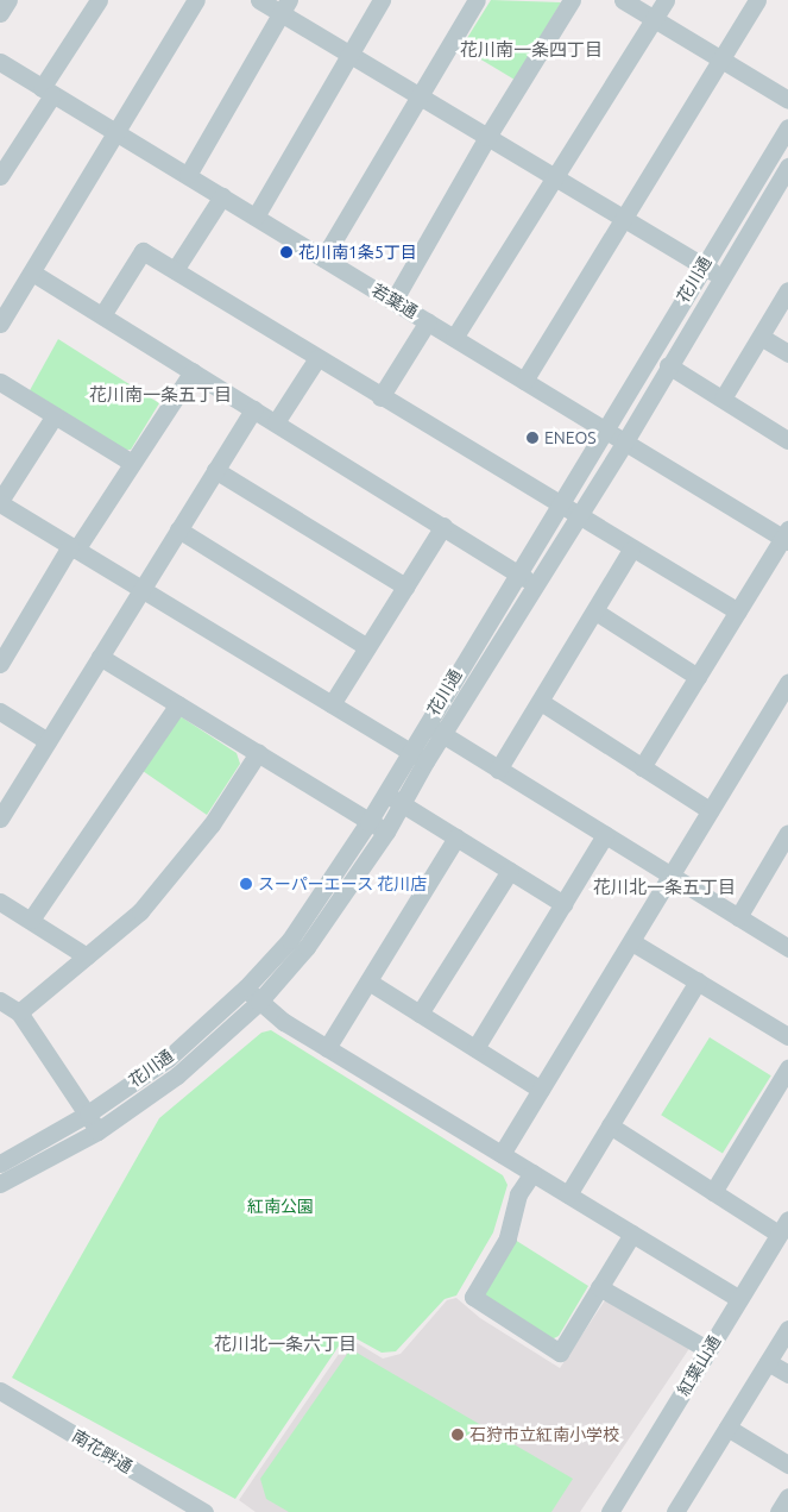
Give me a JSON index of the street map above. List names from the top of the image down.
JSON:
{
  "streets": {
    "street": [
      "花川通",
      "若葉通",
      "紅葉山通",
      "南花畔通"
    ]
  },
  "crossings": [
    ["花川通", "若葉通"]
  ],
  "districts": [
    "花川南一条四丁目",
    "花川南一条五丁目",
    "花川北一条五丁目",
    "花川北一条六丁目"
  ],
  "parks": ["紅南公園"],
  "places": [
    "花川南1条5丁目",
    "ENEOS",
    "スーパーエース 花川店",
    "石狩市立紅南小学校"
  ]
}
